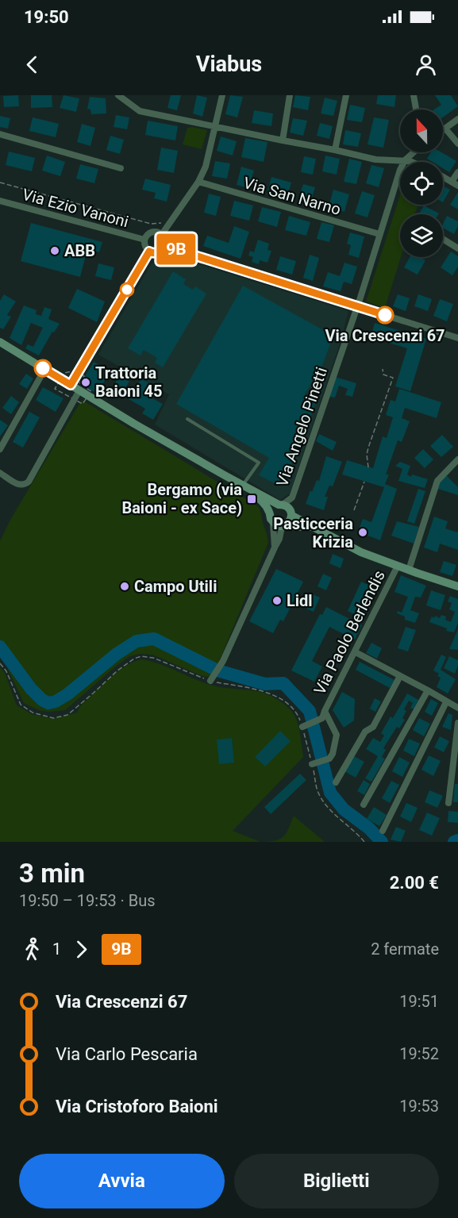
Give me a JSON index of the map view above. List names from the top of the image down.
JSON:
{
  "streets": {
    "street": [
      "Via San Narno",
      "Via Ezio Vanoni",
      "Via Angelo Pinetti",
      "Via Paolo Berlendis"
    ]
  },
  "crossings": [
    ["Via San Narno", "Via Angelo Pinetti"]
  ],
  "places": {
    "other": [
      "ABB",
      "Via Crescenzi 67",
      "Trattoria Baioni 45",
      "Pasticceria Krizia",
      "Campo Utili",
      "Lidl"
    ],
    "transit": ["Bergamo (via Baioni - ex Sace)"]
  },
  "lines": ["bus line 9B"],
  "north": "top",
  "page": {
    "status": "19:50",
    "header": "Viabus",
    "on_map": "9B",
    "heading": ["3 min", "19:50 – 19:53 · Bus", "2.00 €"],
    "legs": ["1", "9B", "2 fermate"],
    "list": [
      {
        "name": "Via Crescenzi 67",
        "value": "19:51"
      },
      {
        "name": "Via Carlo Pescaria",
        "value": "19:52"
      },
      {
        "name": "Via Cristoforo Baioni",
        "value": "19:53"
      }
    ],
    "buttons": ["Avvia", "Biglietti"]
  }
}
